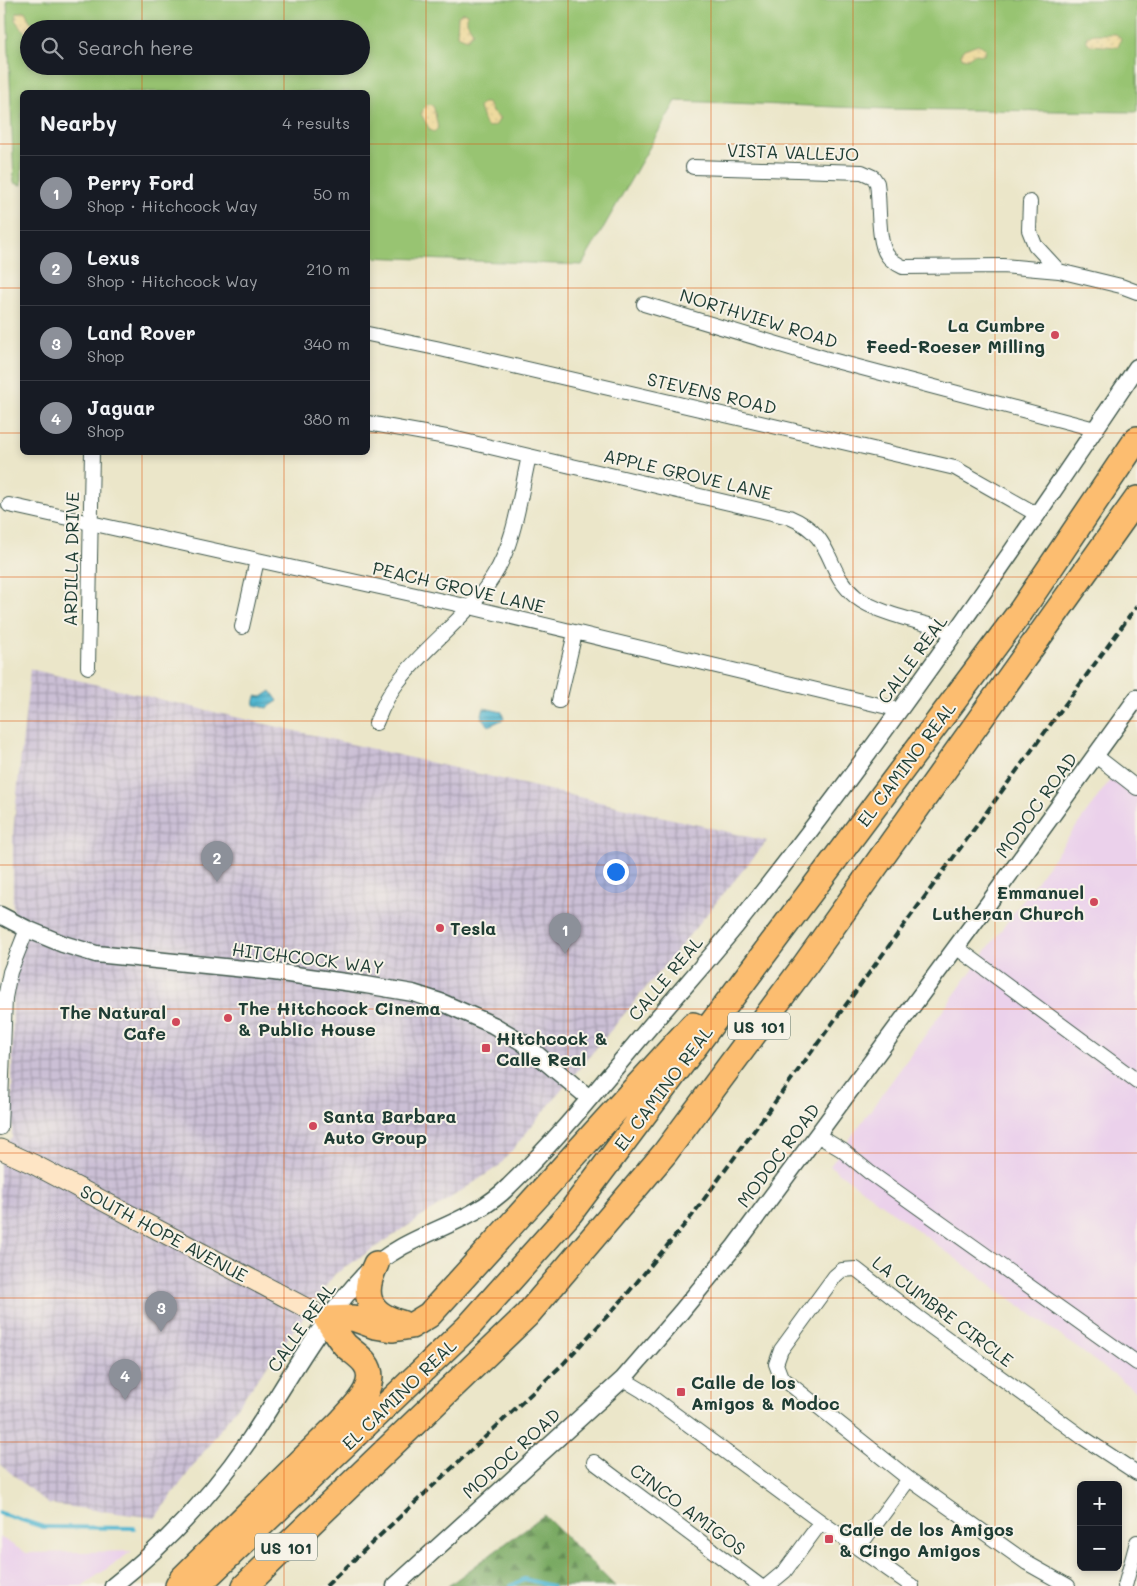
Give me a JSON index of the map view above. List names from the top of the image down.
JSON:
{
  "streets": {
    "highway": ["EL CAMINO REAL", "US 101"],
    "main road": ["SOUTH HOPE AVENUE"],
    "street": [
      "VISTA VALLEJO",
      "NORTHVIEW ROAD",
      "STEVENS ROAD",
      "APPLE GROVE LANE",
      "ARDILLA DRIVE",
      "PEACH GROVE LANE",
      "CALLE REAL",
      "MODOC ROAD",
      "HITCHCOCK WAY",
      "LA CUMBRE CIRCLE",
      "CINCO AMIGOS"
    ]
  },
  "crossings": [
    ["NORTHVIEW ROAD", "CALLE REAL"],
    ["STEVENS ROAD", "CALLE REAL"],
    ["APPLE GROVE LANE", "CALLE REAL"],
    ["ARDILLA DRIVE", "PEACH GROVE LANE"],
    ["PEACH GROVE LANE", "CALLE REAL"],
    ["CALLE REAL", "HITCHCOCK WAY"],
    ["CALLE REAL", "SOUTH HOPE AVENUE"]
  ],
  "places": {
    "other": [
      "La Cumbre Feed-Roeser Milling",
      "Emmanuel Lutheran Church",
      "Tesla",
      "The Hitchcock Cinema & Public House",
      "The Natural Cafe",
      "Santa Barbara Auto Group"
    ],
    "transit": ["Hitchcock & Calle Real", "Calle de los Amigos & Modoc", "Calle de los Amigos & Cingo Amigos"]
  },
  "page": {
    "search": "Search here",
    "heading": ["Nearby", "4 results"],
    "list": [
      {
        "mark": "1",
        "name": "Perry Ford",
        "note": "Shop · Hitchcock Way",
        "value": "50 m"
      },
      {
        "mark": "2",
        "name": "Lexus",
        "note": "Shop · Hitchcock Way",
        "value": "210 m"
      },
      {
        "mark": "3",
        "name": "Land Rover",
        "note": "Shop",
        "value": "340 m"
      },
      {
        "mark": "4",
        "name": "Jaguar",
        "note": "Shop",
        "value": "380 m"
      }
    ],
    "pins": [
      "2",
      "1",
      "3",
      "4"
    ],
    "map_buttons": ["+", "−"]
  }
}
